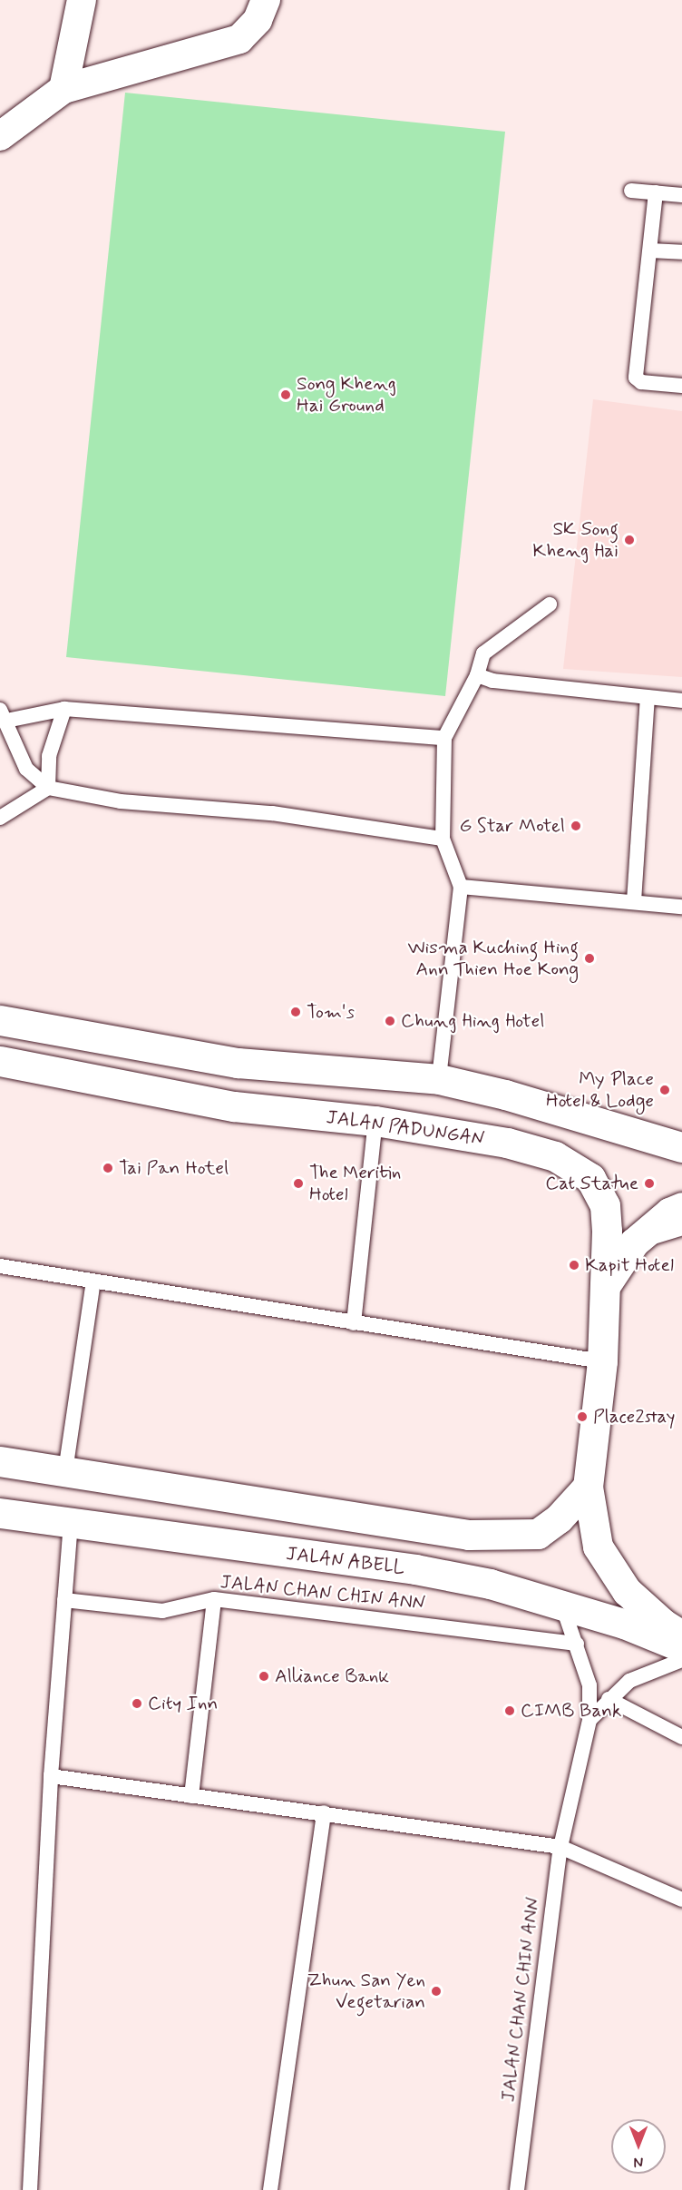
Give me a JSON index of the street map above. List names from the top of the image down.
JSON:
{
  "streets": {
    "main road": ["JALAN PADUNGAN", "JALAN ABELL"],
    "lane": ["JALAN CHAN CHIN ANN"]
  },
  "crossings": [
    ["JALAN ABELL", "JALAN CHAN CHIN ANN"]
  ],
  "places": [
    "Song Kheng Hai Ground",
    "SK Song Kheng Hai",
    "G Star Motel",
    "Wisma Kuching Hing Ann Thien Hoe Kong",
    "Tom's",
    "Chung Hing Hotel",
    "My Place Hotel & Lodge",
    "Tai Pan Hotel",
    "The Meritin Hotel",
    "Cat Statue",
    "Kapit Hotel",
    "Place2stay",
    "Alliance Bank",
    "City Inn",
    "CIMB Bank",
    "Zhun San Yen Vegetarian"
  ],
  "north": "bottom"
}
